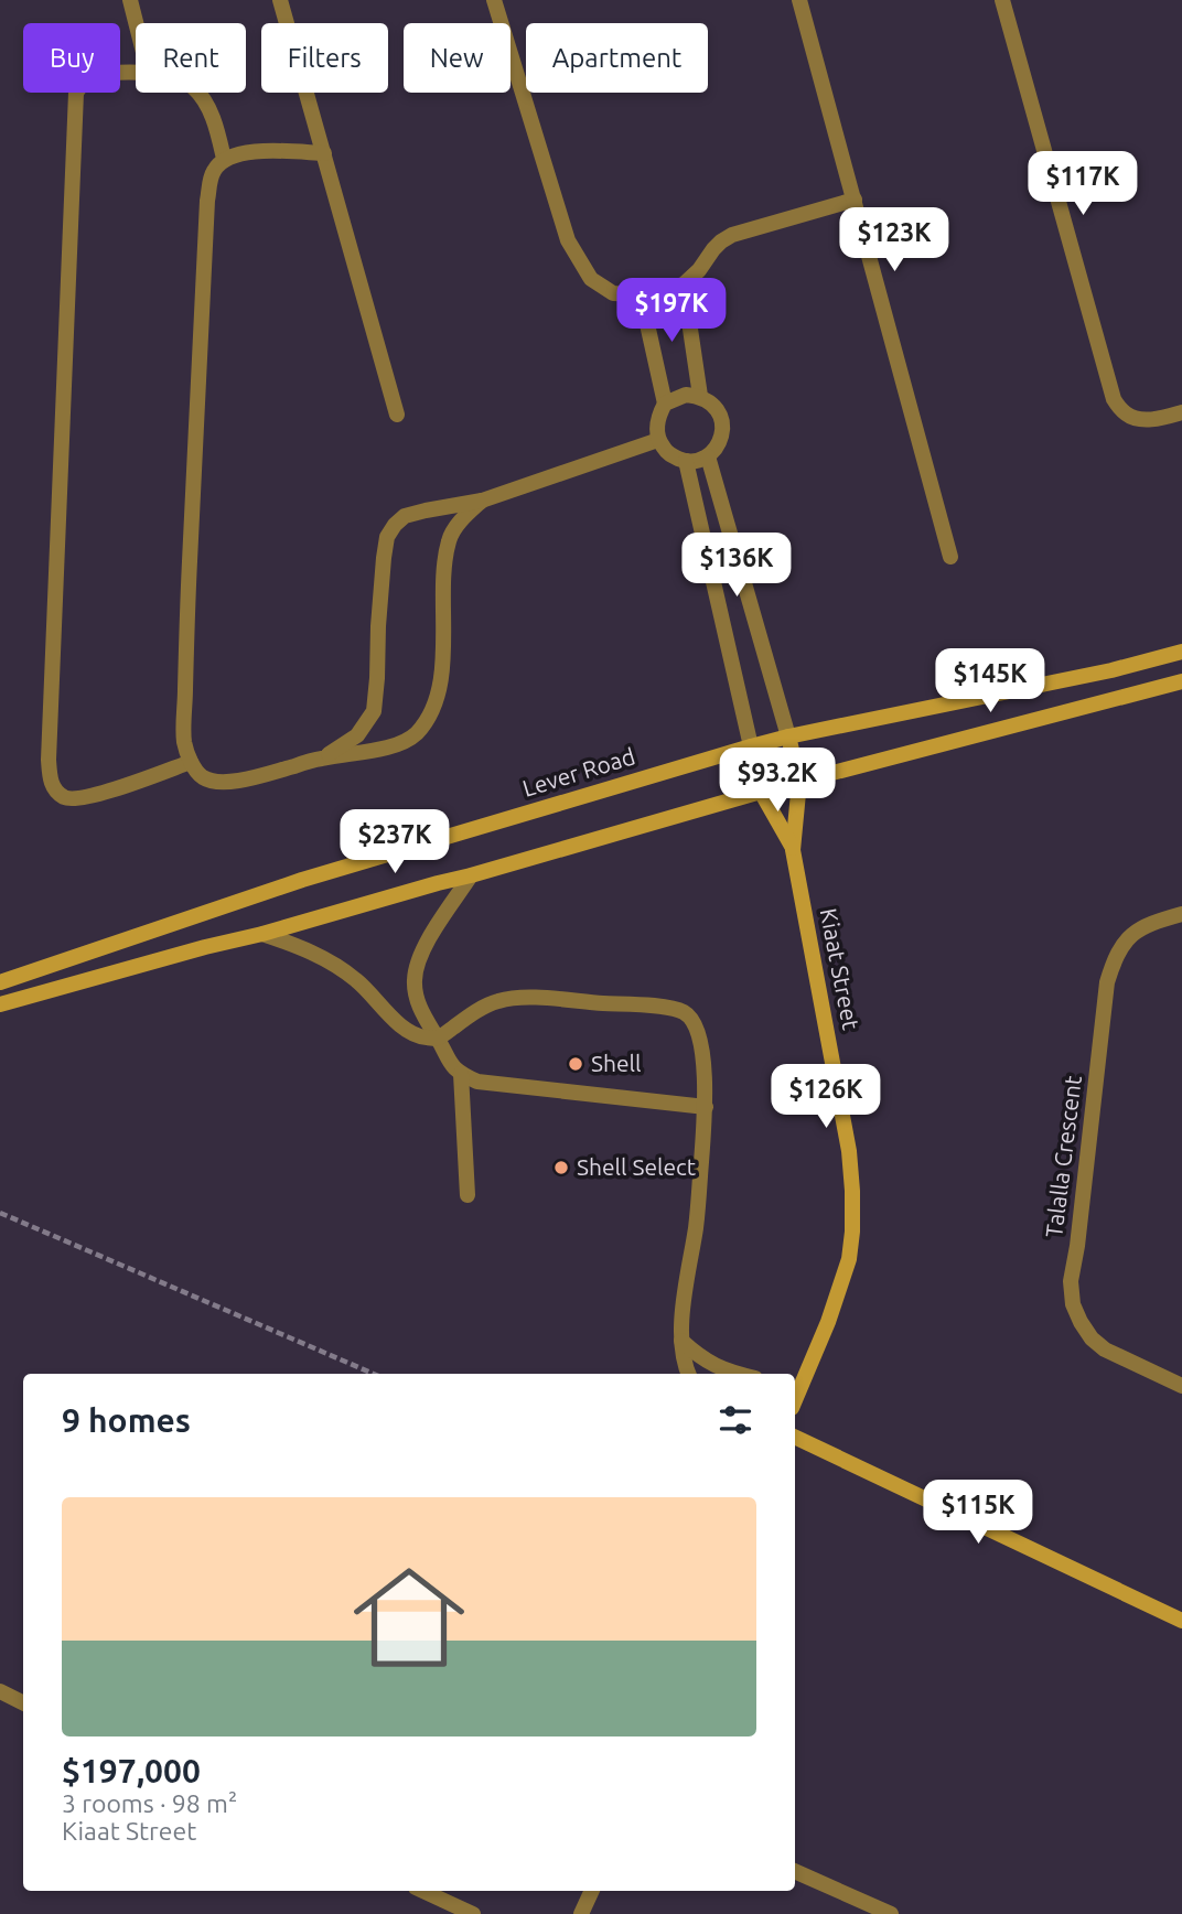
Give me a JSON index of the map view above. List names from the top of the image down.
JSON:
{
  "streets": {
    "main road": ["Lever Road", "Kiaat Street"],
    "street": ["Talalla Crescent"]
  },
  "crossings": [
    ["Lever Road", "Kiaat Street"]
  ],
  "places": ["Shell", "Shell Select"],
  "page": {
    "chip": [
      "Buy",
      "Rent",
      "Filters",
      "New",
      "Apartment"
    ],
    "price": [
      "$117K",
      "$123K",
      "$197K",
      "$136K",
      "$145K",
      "$93.2K",
      "$237K",
      "$126K",
      "$115K"
    ],
    "heading": "9 homes",
    "list": [
      {
        "name": "$197,000",
        "note": "3 rooms · 98 m² · Kiaat Street"
      }
    ]
  }
}
